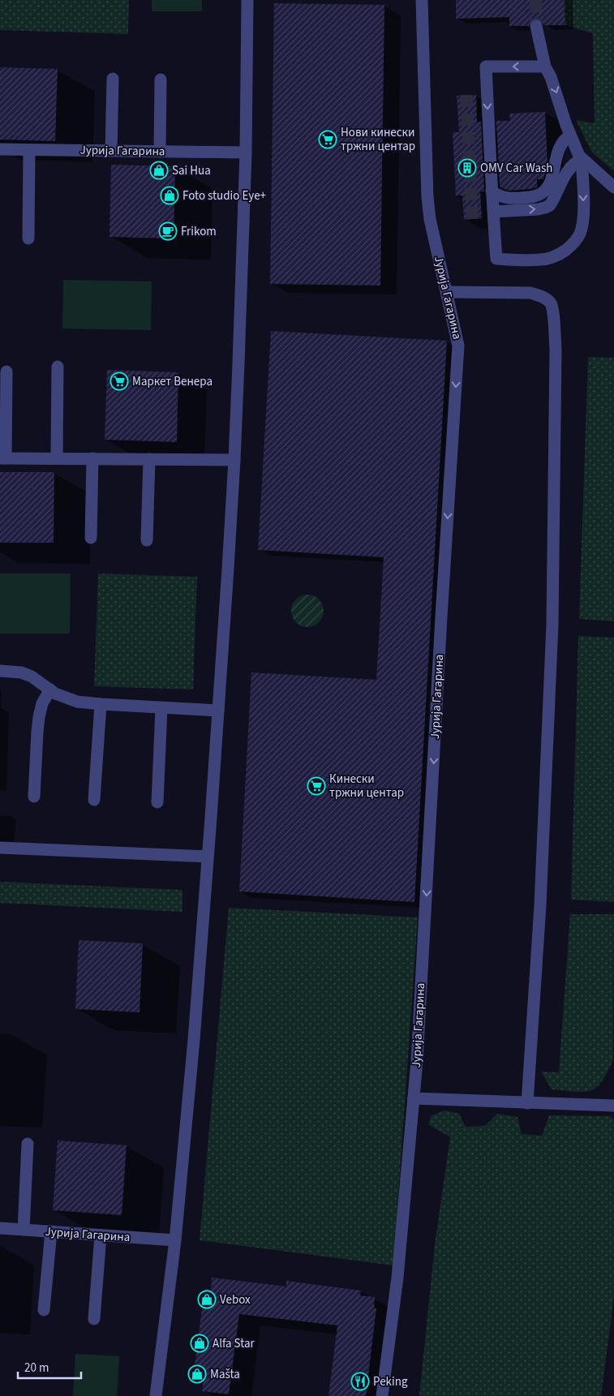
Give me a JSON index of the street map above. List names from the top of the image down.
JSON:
{
  "streets": {
    "street": ["Јурија Гагарина"]
  },
  "one_way": ["Јурија Гагарина"],
  "places": {
    "supermarket": ["Нови кинески тржни центар", "Маркет Венера", "Кинески тржни центар"],
    "building": ["OMV Car Wash"],
    "shop": [
      "Sai Hua",
      "Foto studio Eye+",
      "Vebox",
      "Alfa Star",
      "Mašta"
    ],
    "cafe": ["Frikom"],
    "restaurant": ["Peking"]
  },
  "scale_bar": "20 m"
}
